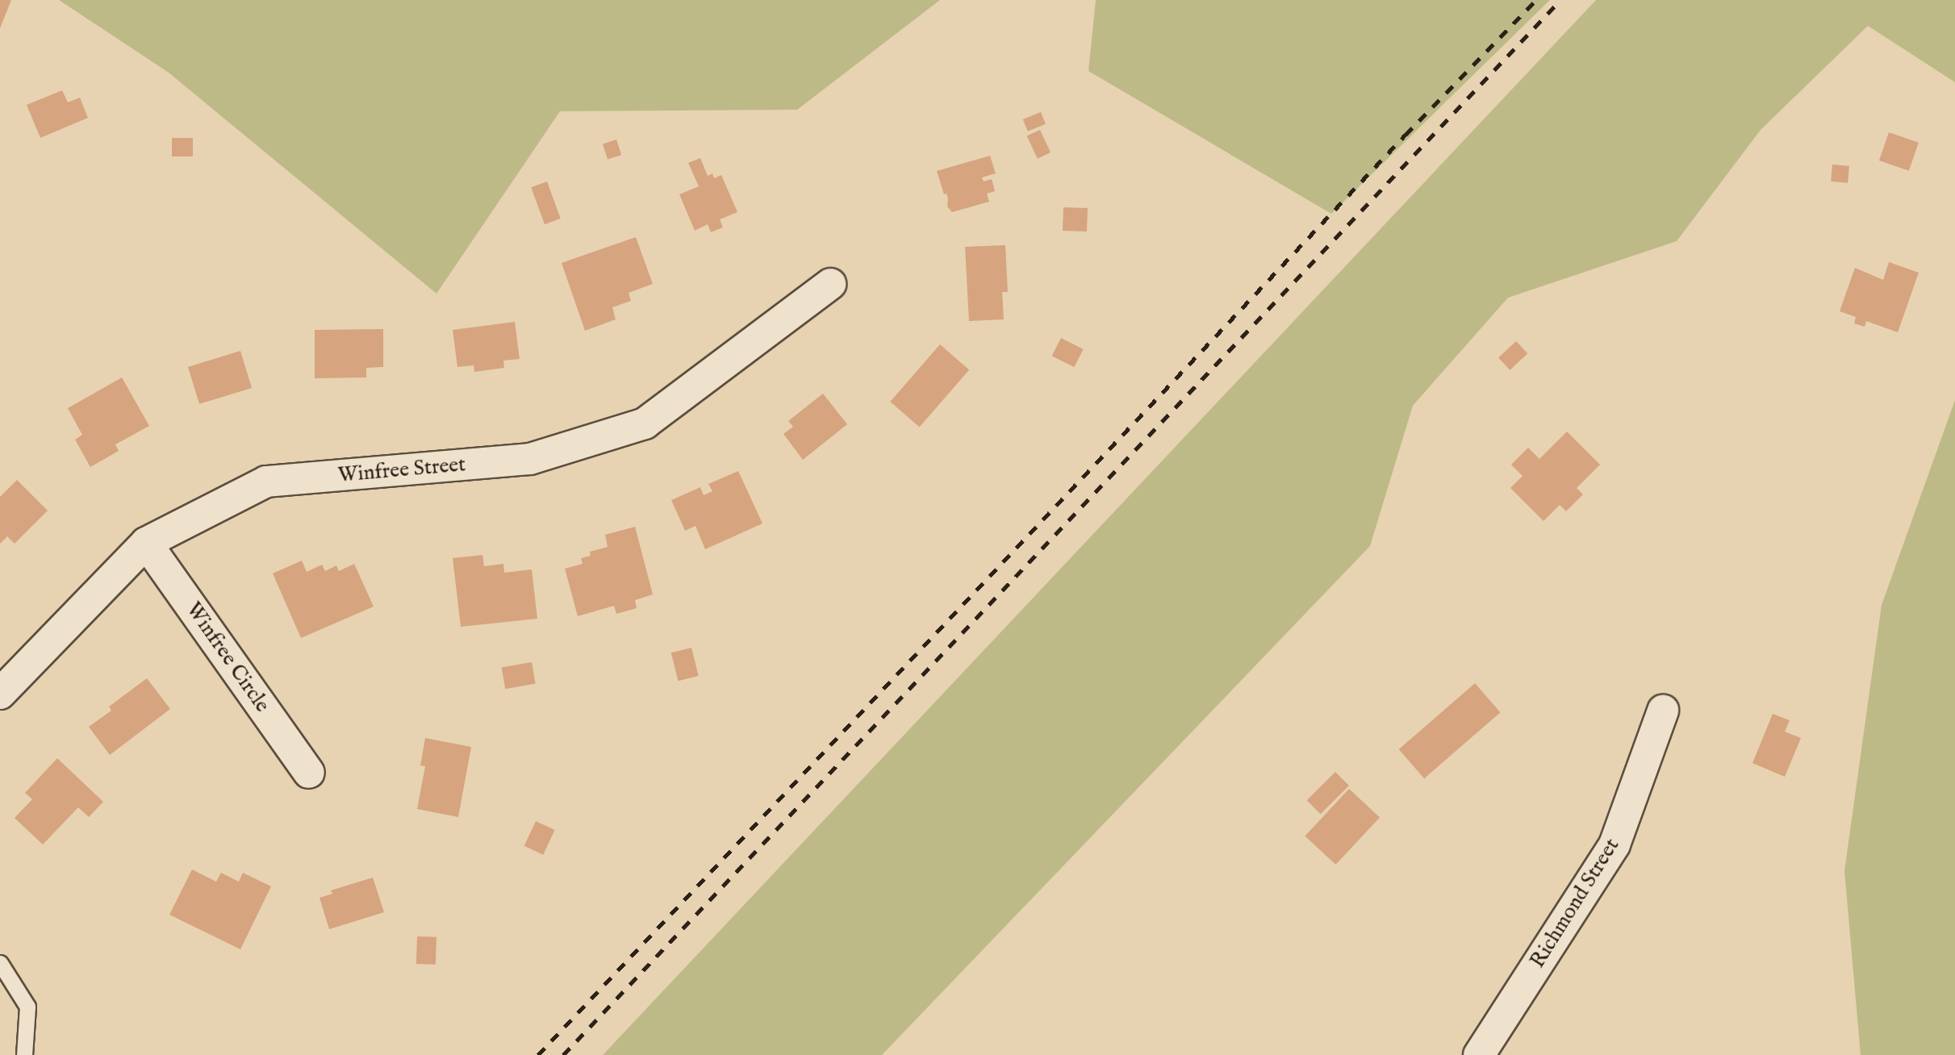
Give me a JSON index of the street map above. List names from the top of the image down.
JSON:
{
  "streets": {
    "street": ["Winfree Street", "Winfree Circle", "Richmond Street"]
  },
  "crossings": [
    ["Winfree Street", "Winfree Circle"]
  ]
}
